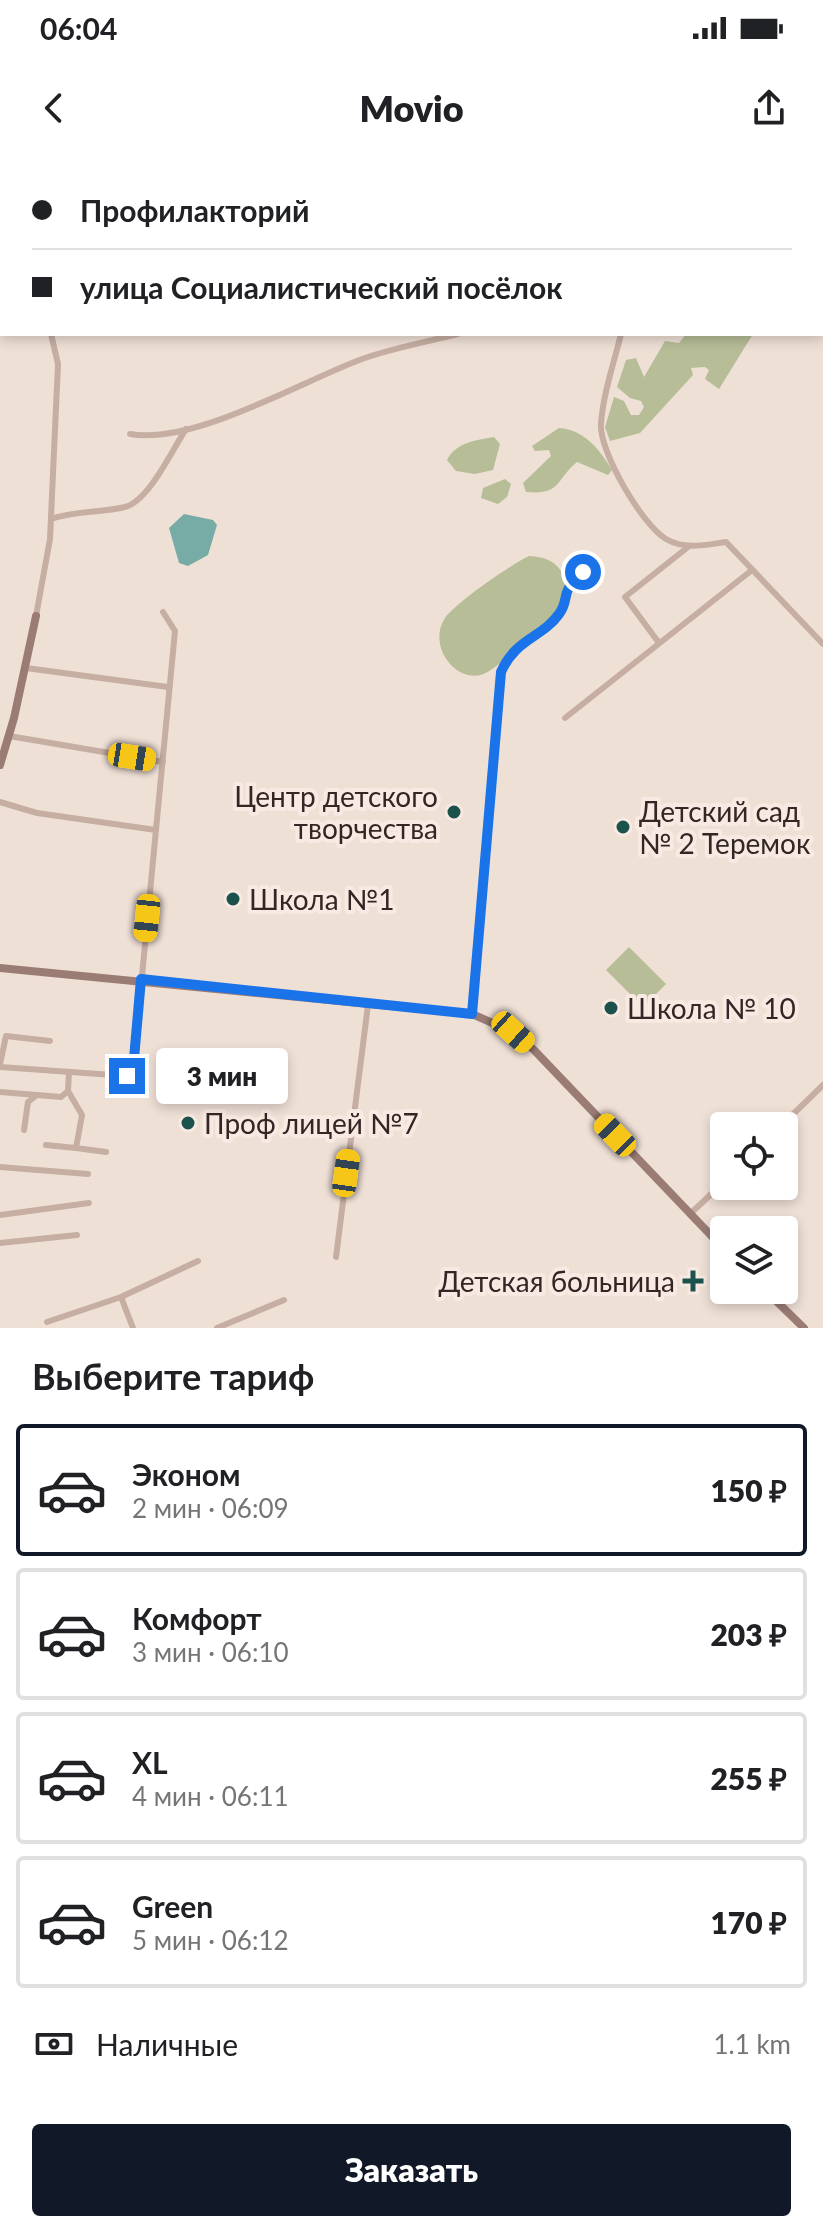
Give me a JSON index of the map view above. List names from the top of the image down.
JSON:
{
  "places": {
    "other": [
      "Центр детского творчества",
      "Детский сад № 2 Теремок",
      "Школа №1",
      "Школа № 10",
      "Проф лицей №7"
    ],
    "health": ["Детская больница"]
  },
  "page": {
    "status": "06:04",
    "header": "Movio",
    "banner": ["Профилакторий", "улица Социалистический посёлок"],
    "bubble": "3 мин",
    "heading": "Выберите тариф",
    "list": [
      {
        "name": "Эконом",
        "note": "2 мин · 06:09",
        "value": "150 ₽"
      },
      {
        "name": "Комфорт",
        "note": "3 мин · 06:10",
        "value": "203 ₽"
      },
      {
        "name": "XL",
        "note": "4 мин · 06:11",
        "value": "255 ₽"
      },
      {
        "name": "Green",
        "note": "5 мин · 06:12",
        "value": "170 ₽"
      }
    ],
    "pay": ["Наличные", "1.1 km"],
    "buttons": "Заказать"
  }
}
